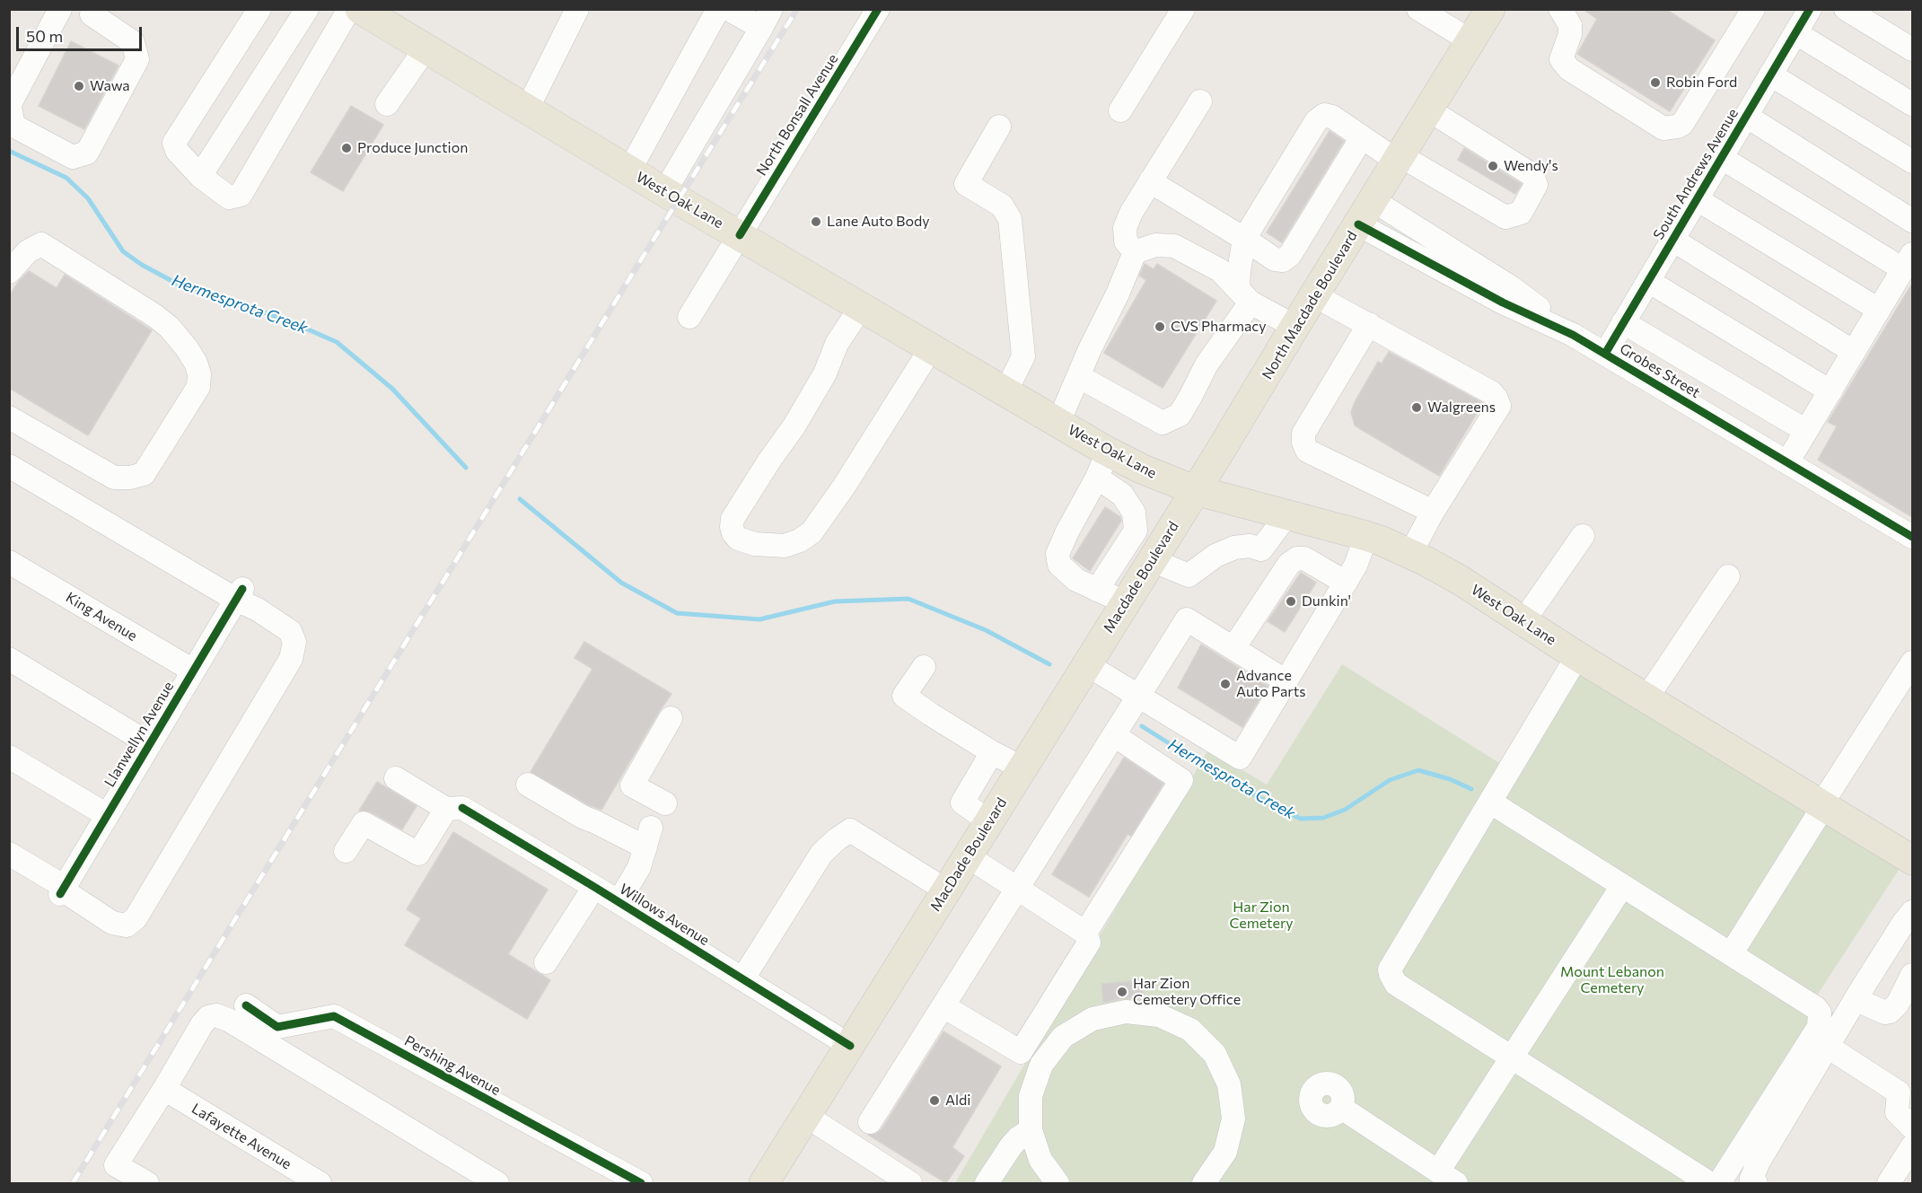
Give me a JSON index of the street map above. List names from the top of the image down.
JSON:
{
  "streets": {
    "main road": [
      "West Oak Lane",
      "North Macdade Boulevard",
      "Macdade Boulevard",
      "MacDade Boulevard"
    ],
    "street": [
      "North Bonsall Avenue",
      "South Andrews Avenue",
      "Grobes Street",
      "King Avenue",
      "Llanwellyn Avenue",
      "Willows Avenue",
      "Pershing Avenue",
      "Lafayette Avenue"
    ]
  },
  "crossings": [
    ["North Bonsall Avenue", "West Oak Lane"],
    ["South Andrews Avenue", "Grobes Street"],
    ["West Oak Lane", "North Macdade Boulevard"],
    ["West Oak Lane", "Macdade Boulevard"],
    ["North Macdade Boulevard", "Grobes Street"],
    ["North Macdade Boulevard", "Macdade Boulevard"],
    ["Macdade Boulevard", "MacDade Boulevard"],
    ["King Avenue", "Llanwellyn Avenue"],
    ["MacDade Boulevard", "Willows Avenue"]
  ],
  "water": ["Hermesprota Creek"],
  "parks": ["Har Zion Cemetery", "Mount Lebanon Cemetery"],
  "places": [
    "Robin Ford",
    "Wawa",
    "Produce Junction",
    "Wendy's",
    "Lane Auto Body",
    "CVS Pharmacy",
    "Walgreens",
    "Dunkin'",
    "Advance Auto Parts",
    "Har Zion Cemetery Office",
    "Aldi"
  ],
  "scale_bar": "50 m"
}
